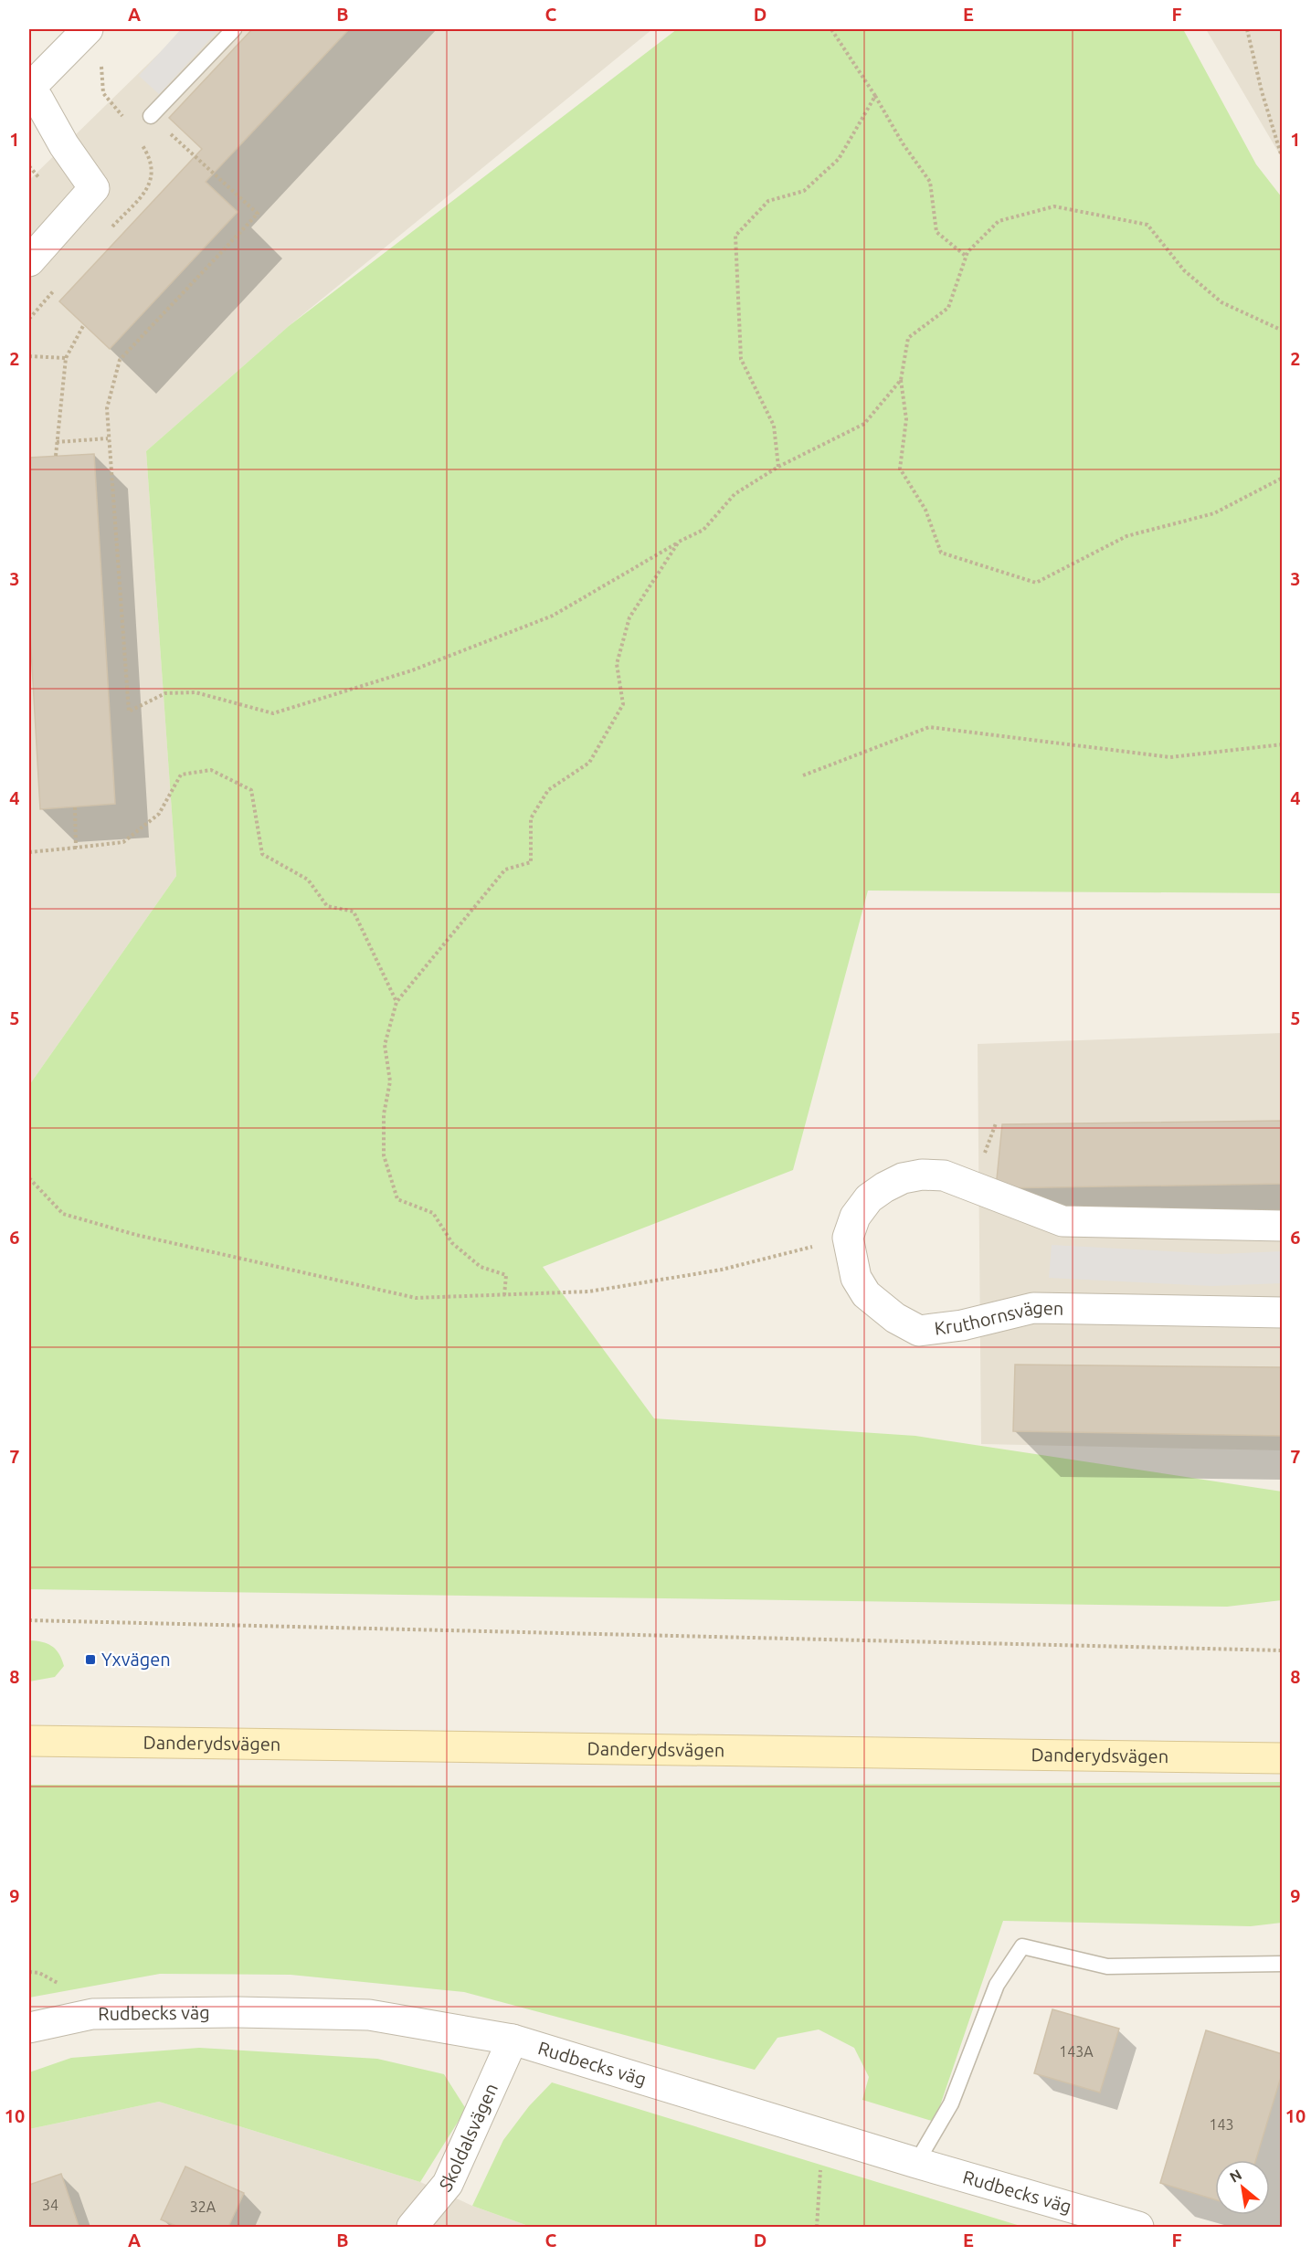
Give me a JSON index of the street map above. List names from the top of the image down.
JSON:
{
  "streets": {
    "main road": ["Danderydsvägen"],
    "street": ["Kruthornsvägen", "Rudbecks väg", "Skoldalsvägen"]
  },
  "crossings": [
    ["Rudbecks väg", "Skoldalsvägen"]
  ],
  "places": {
    "transit": ["Yxvägen"]
  },
  "house_numbers": [
    "143A",
    "143",
    "34",
    "32A"
  ],
  "north": "top left",
  "grid": {
    "columns": [
      "A",
      "B",
      "C",
      "D",
      "E",
      "F"
    ],
    "rows": [
      "1",
      "2",
      "3",
      "4",
      "5",
      "6",
      "7",
      "8",
      "9",
      "10"
    ]
  }
}
